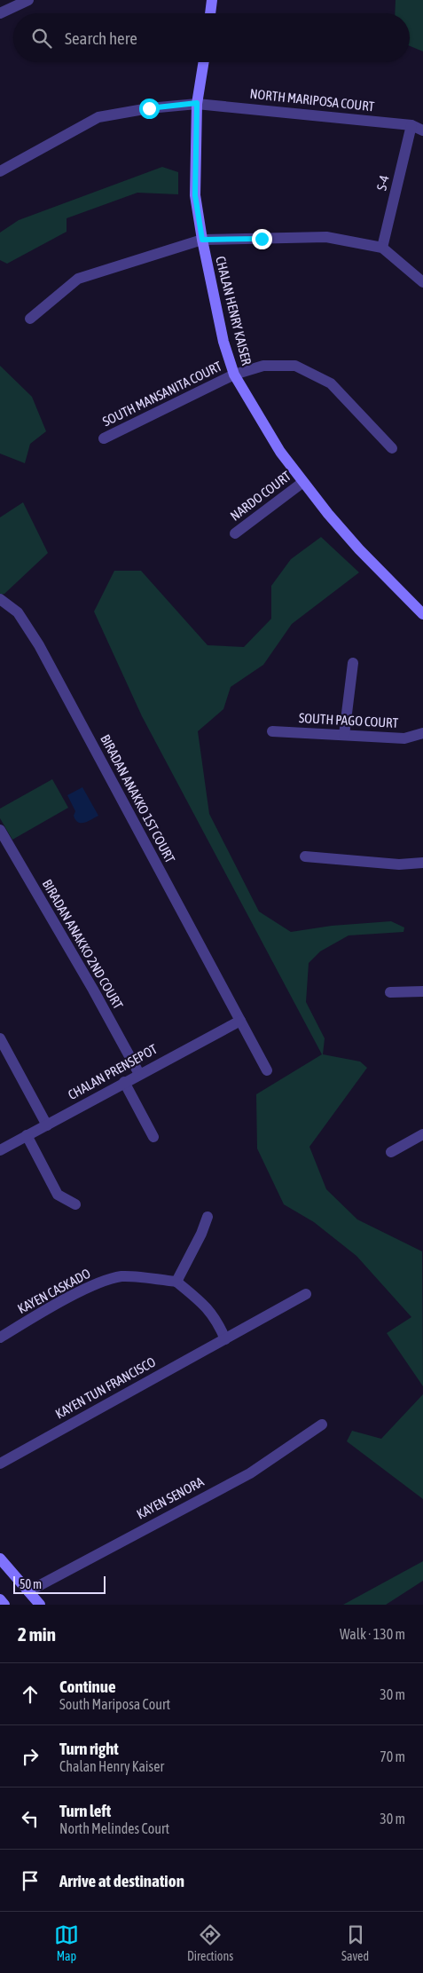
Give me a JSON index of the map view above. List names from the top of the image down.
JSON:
{
  "streets": {
    "street": [
      "NORTH MARIPOSA COURT",
      "S-4",
      "CHALAN HENRY KAISER",
      "SOUTH MANSANITA COURT",
      "NARDO COURT",
      "SOUTH PAGO COURT",
      "BIRADAN ANAKKO 1ST COURT",
      "BIRADAN ANAKKO 2ND COURT",
      "CHALAN PRENSEPOT",
      "KAYEN CASKADO",
      "KAYEN TUN FRANCISCO",
      "KAYEN SENORA"
    ]
  },
  "crossings": [
    ["NORTH MARIPOSA COURT", "S-4"],
    ["NORTH MARIPOSA COURT", "CHALAN HENRY KAISER"],
    ["CHALAN HENRY KAISER", "SOUTH MANSANITA COURT"],
    ["CHALAN HENRY KAISER", "NARDO COURT"],
    ["BIRADAN ANAKKO 1ST COURT", "CHALAN PRENSEPOT"],
    ["BIRADAN ANAKKO 2ND COURT", "CHALAN PRENSEPOT"]
  ],
  "scale_bar": "50 m",
  "page": {
    "search": "Search here",
    "scale": "50 m",
    "heading": ["2 min", "Walk · 130 m"],
    "list": [
      ["Continue", "South Mariposa Court", "30 m"],
      ["Turn right", "Chalan Henry Kaiser", "70 m"],
      ["Turn left", "North Melindes Court", "30 m"],
      "Arrive at destination"
    ],
    "nav": ["Map", "Directions", "Saved"]
  }
}
